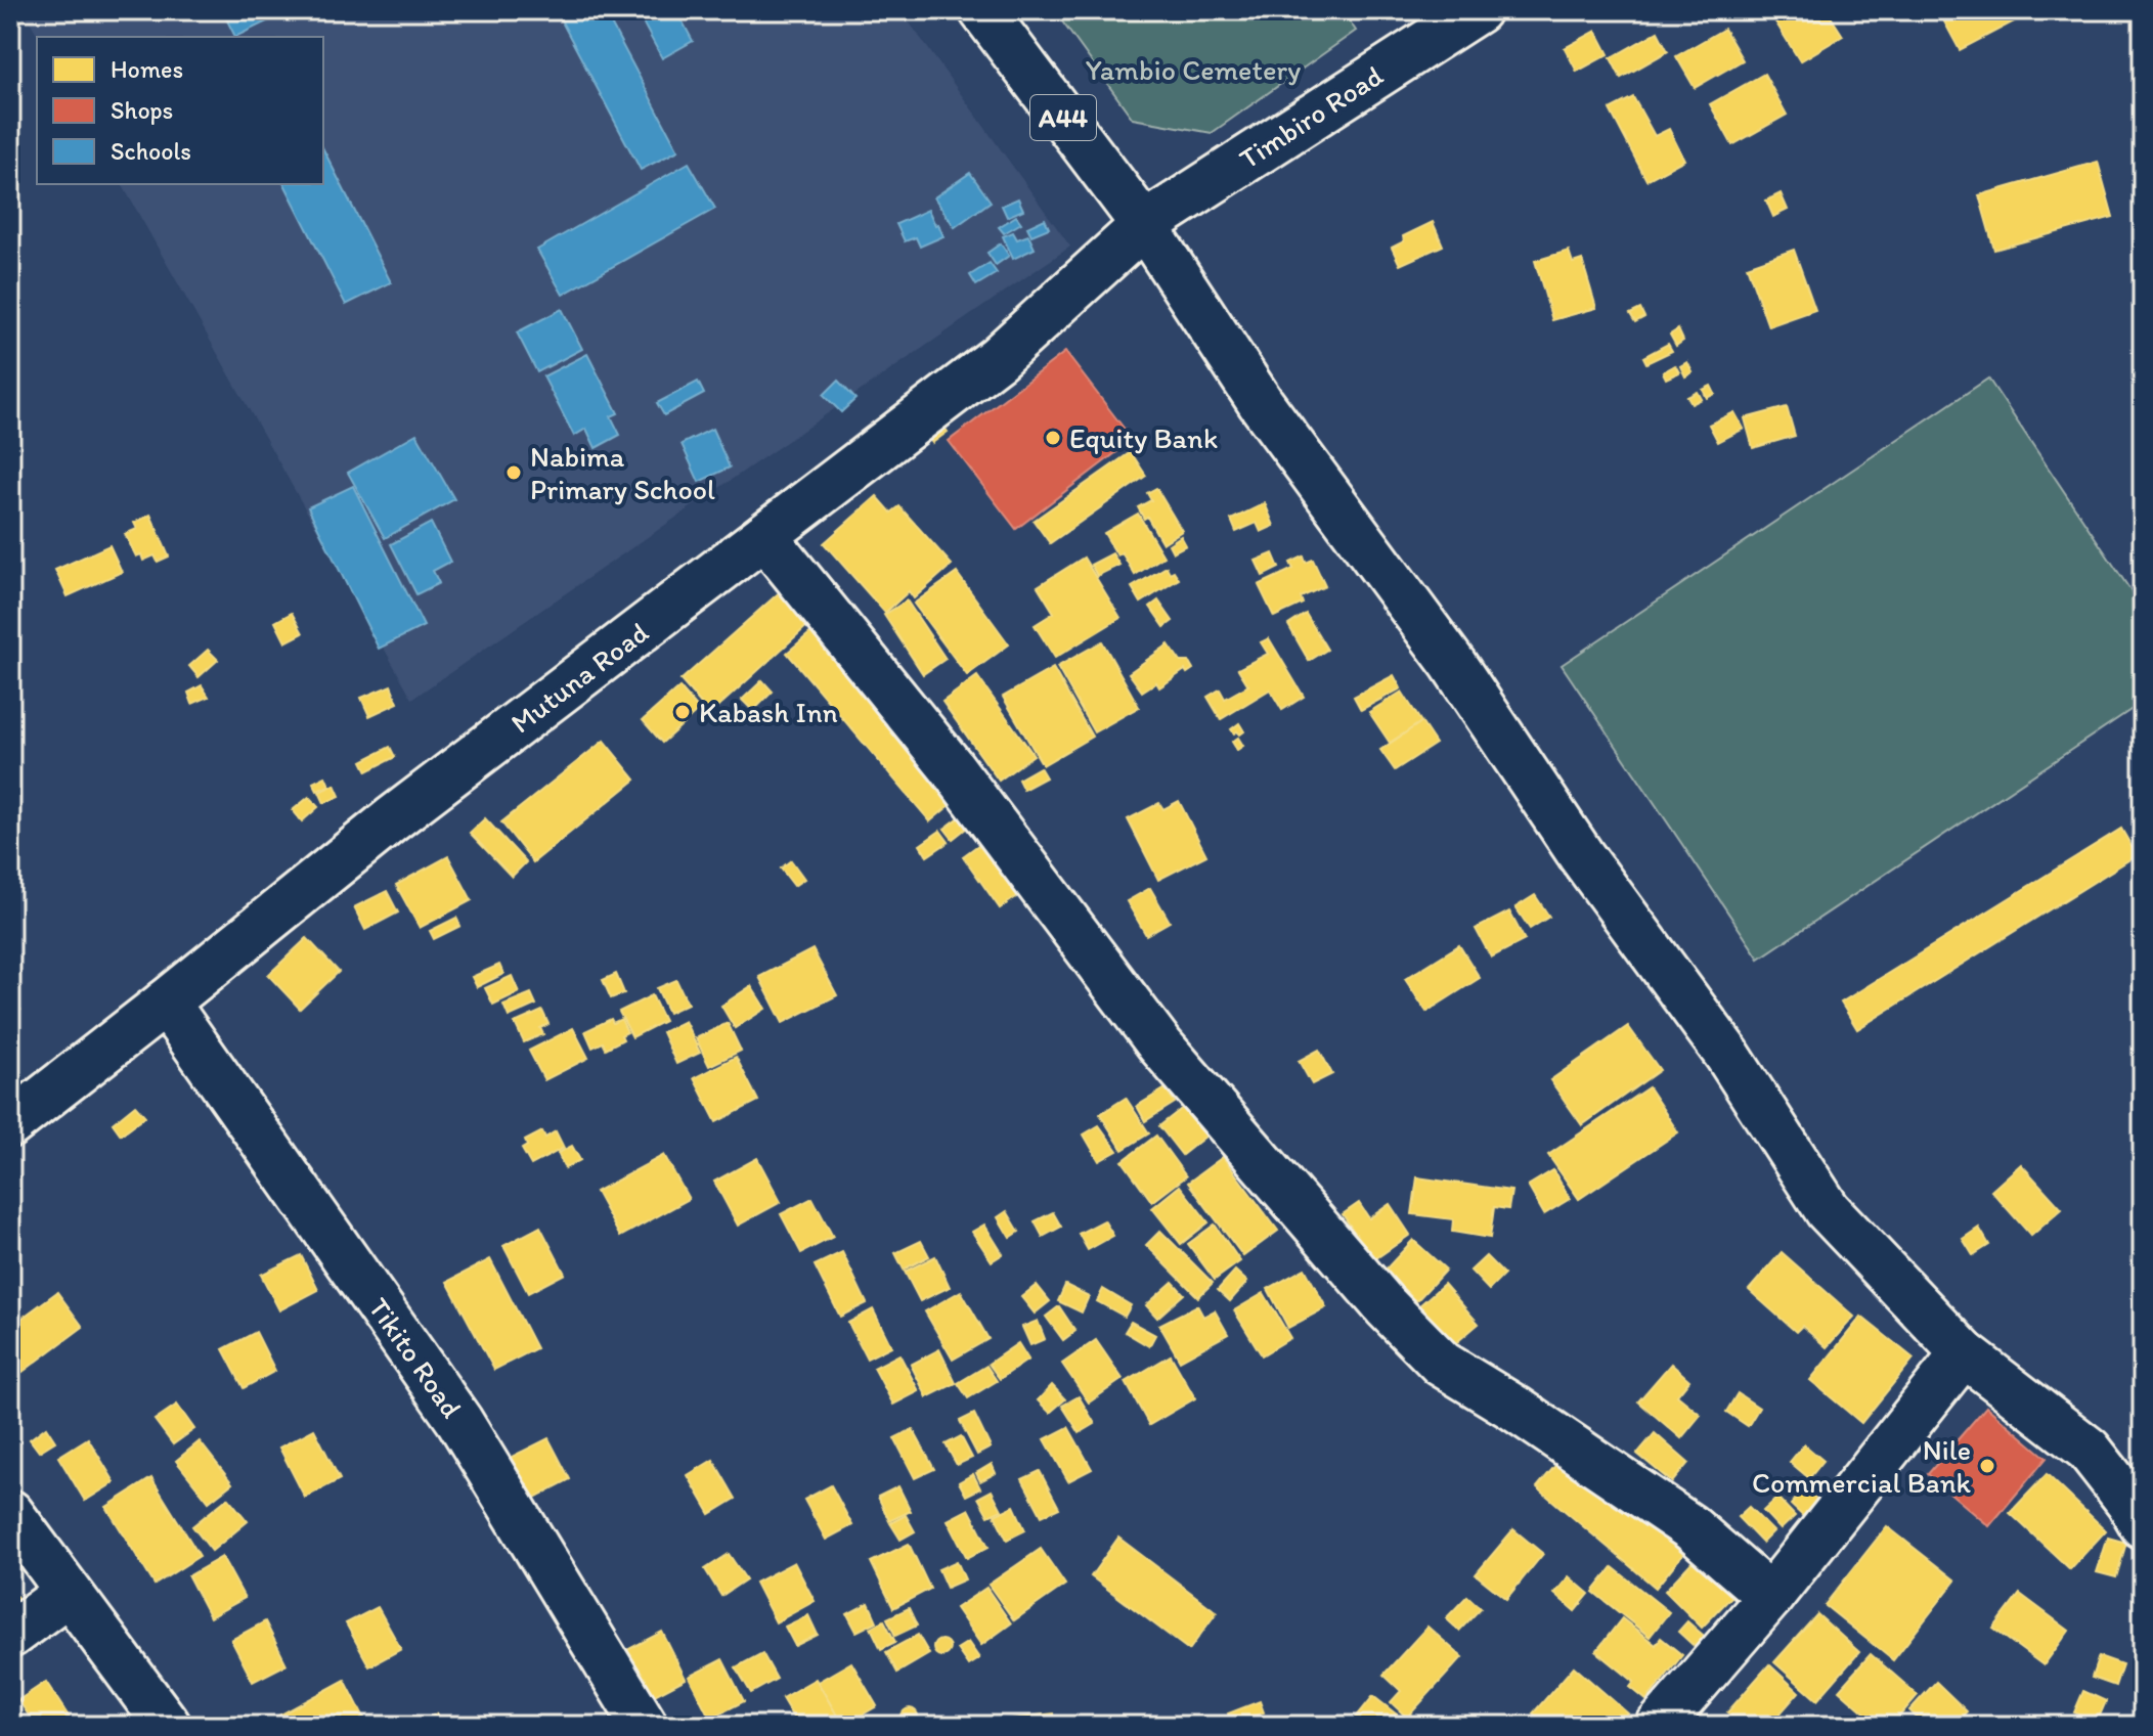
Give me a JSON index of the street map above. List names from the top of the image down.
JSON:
{
  "streets": {
    "street": [
      "Timbiro Road",
      "A44",
      "Mutuna Road",
      "Tikito Road"
    ]
  },
  "crossings": [
    ["Timbiro Road", "A44"],
    ["Timbiro Road", "Mutuna Road"],
    ["A44", "Mutuna Road"],
    ["Mutuna Road", "Tikito Road"]
  ],
  "parks": ["Yambio Cemetery"],
  "places": [
    "Equity Bank",
    "Nabima Primary School",
    "Kabash Inn",
    "Nile Commercial Bank"
  ],
  "legend": ["Homes", "Shops", "Schools"]
}
